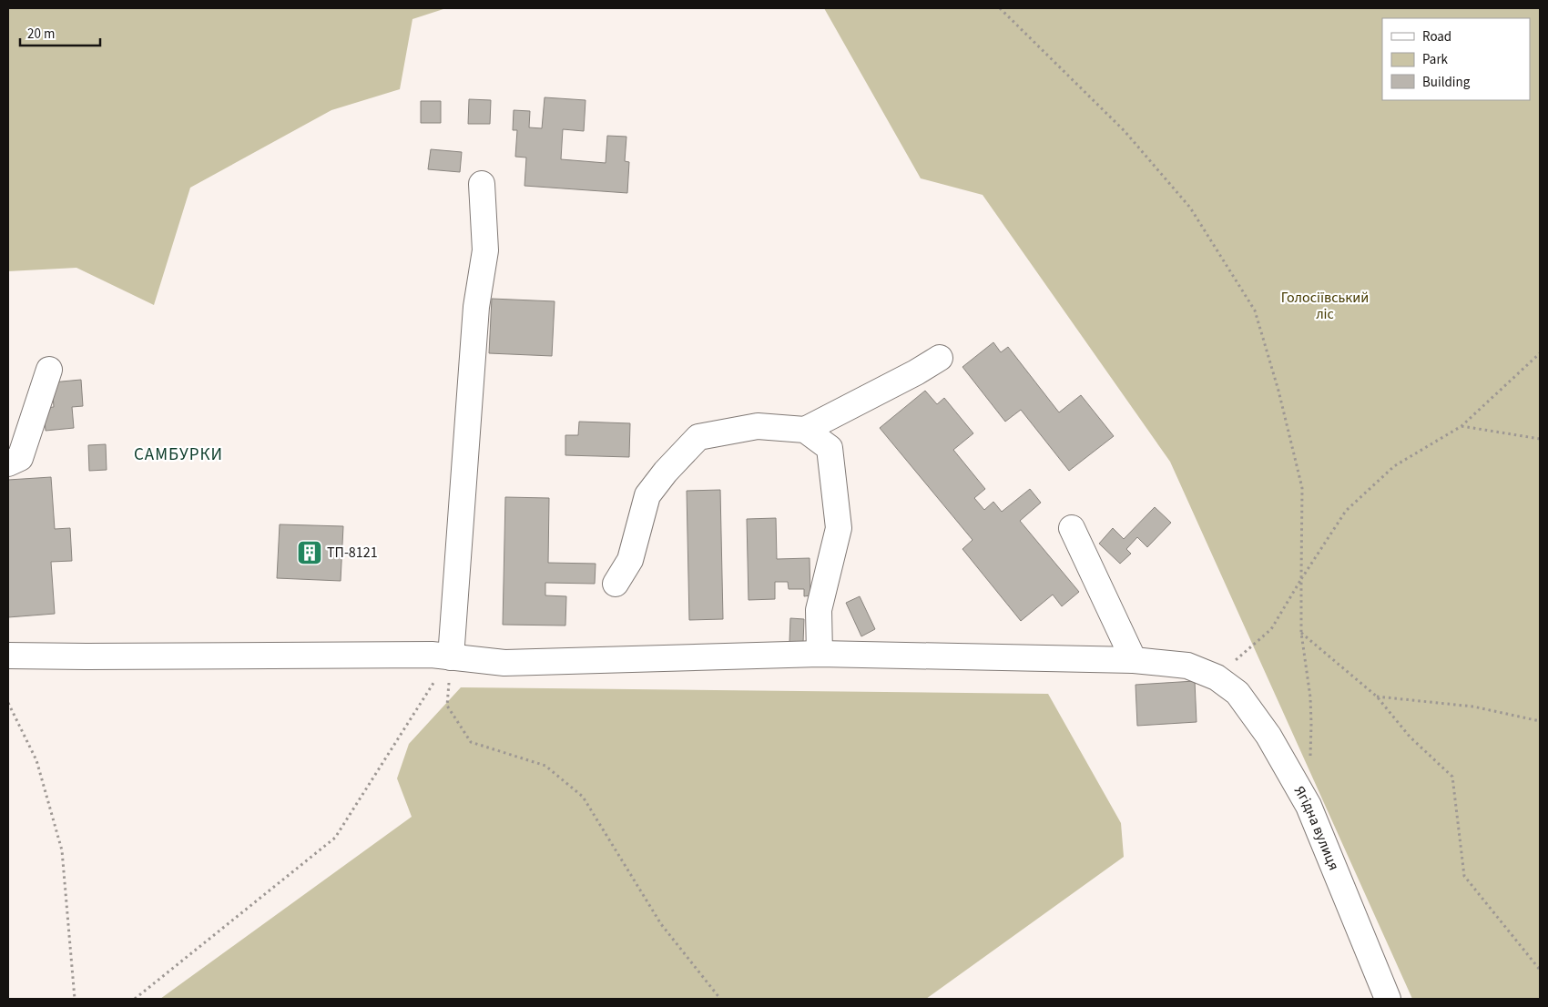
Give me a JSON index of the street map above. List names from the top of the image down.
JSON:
{
  "streets": {
    "street": ["Ягідна вулиця"]
  },
  "districts": ["САМБУРКИ"],
  "parks": ["Голосіївський ліс"],
  "places": {
    "building": ["ТП-8121"]
  },
  "legend": ["Road", "Park", "Building"],
  "scale_bar": "20 m"
}
